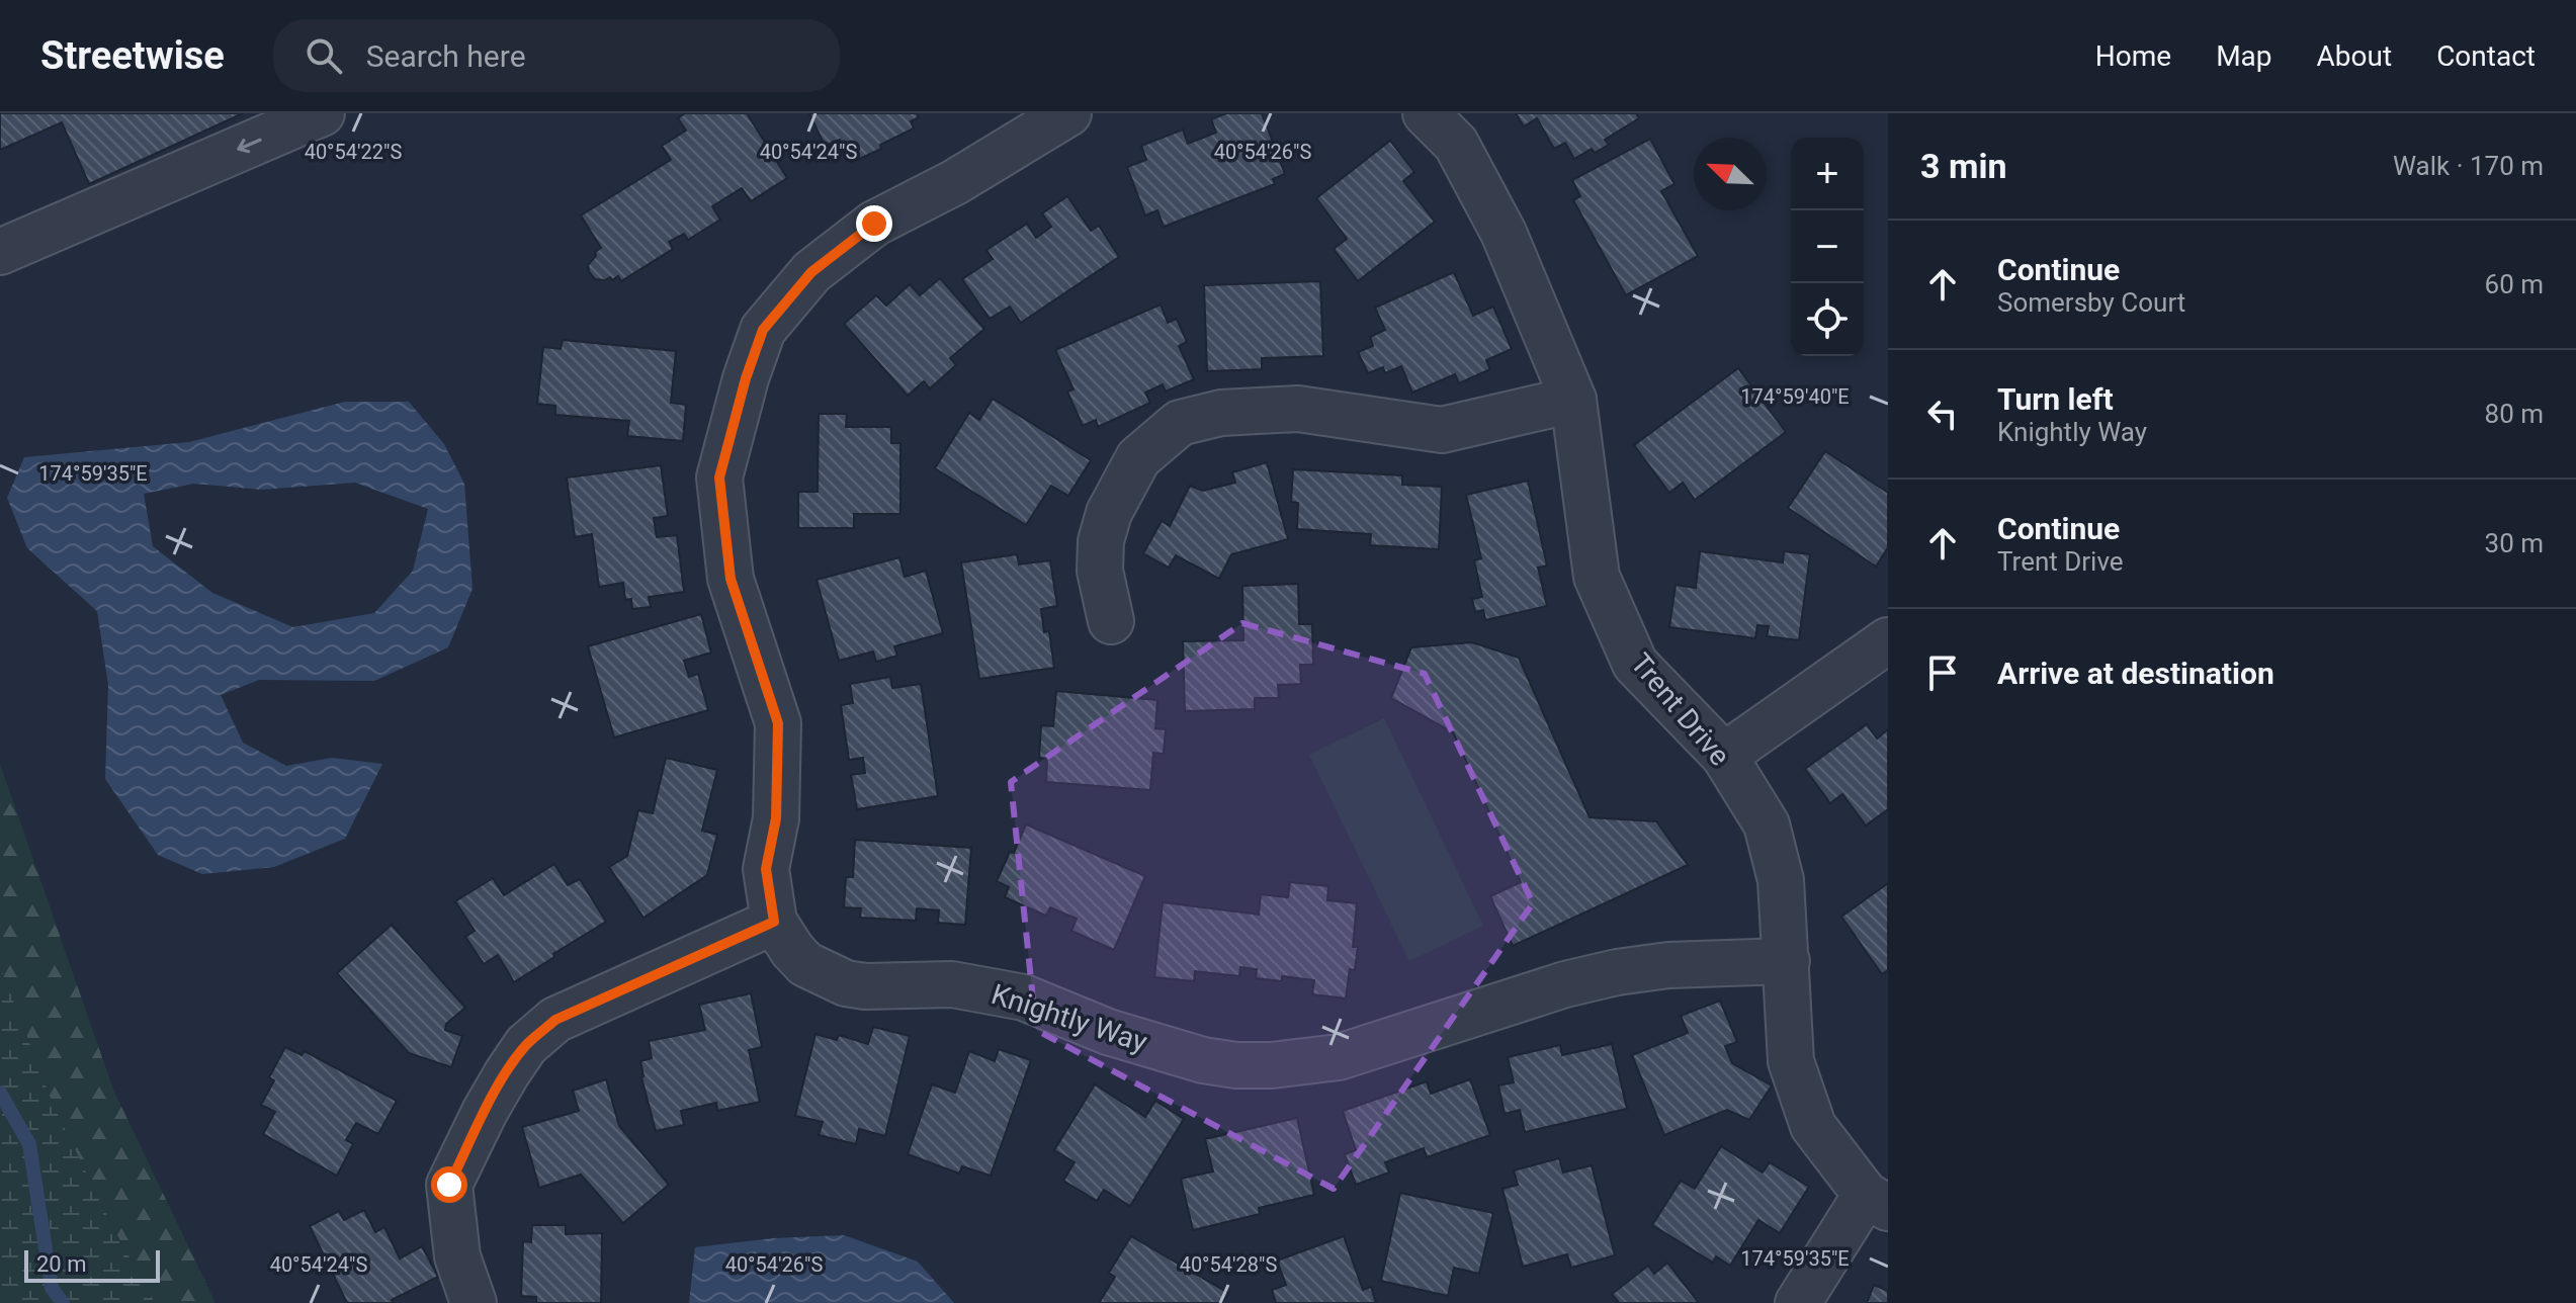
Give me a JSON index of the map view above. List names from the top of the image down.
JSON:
{
  "streets": {
    "street": ["Trent Drive", "Knightly Way"]
  },
  "crossings": [
    ["Trent Drive", "Knightly Way"]
  ],
  "scale_bar": "20 m",
  "north": "top left",
  "page": {
    "header": "Streetwise",
    "search": "Search here",
    "nav": [
      "Home",
      "Map",
      "About",
      "Contact"
    ],
    "heading": ["3 min", "Walk · 170 m"],
    "map_buttons": ["+", "−"],
    "list": [
      ["Continue", "Somersby Court", "60 m"],
      ["Turn left", "Knightly Way", "80 m"],
      ["Continue", "Trent Drive", "30 m"],
      "Arrive at destination"
    ],
    "scale": "20 m"
  },
  "coordinates": [
    "40°54'22\"S",
    "40°54'24\"S",
    "40°54'26\"S",
    "174°59'40\"E",
    "174°59'35\"E",
    "40°54'28\"S"
  ]
}
